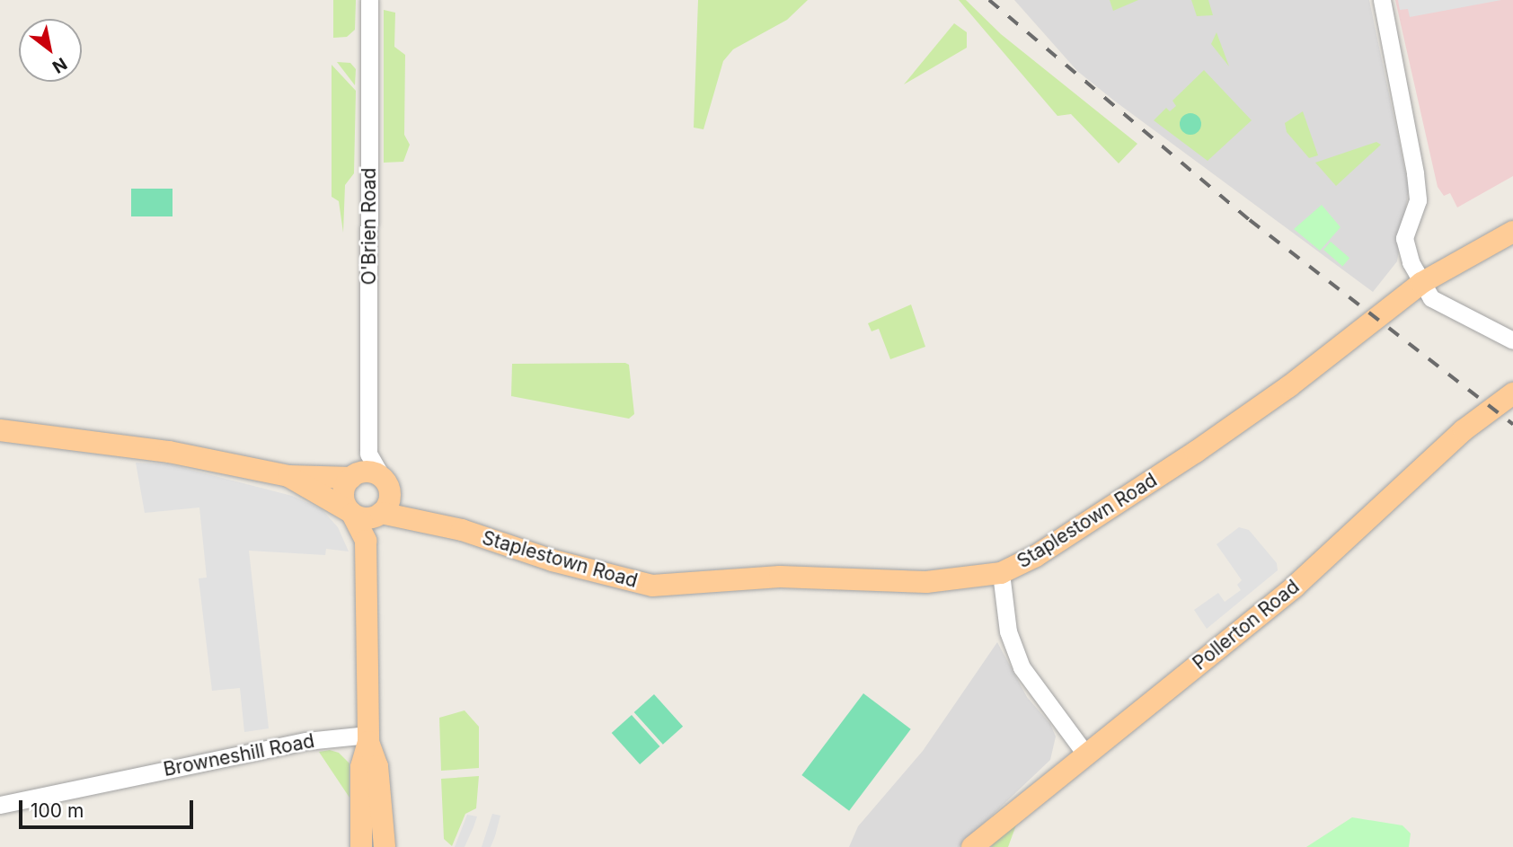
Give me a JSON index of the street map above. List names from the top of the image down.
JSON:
{
  "streets": {
    "main road": ["Staplestown Road", "Pollerton Road"],
    "street": ["O'Brien Road", "Browneshill Road"]
  },
  "crossings": [
    ["O'Brien Road", "Staplestown Road"]
  ],
  "scale_bar": "100 m",
  "north": "bottom right"
}
